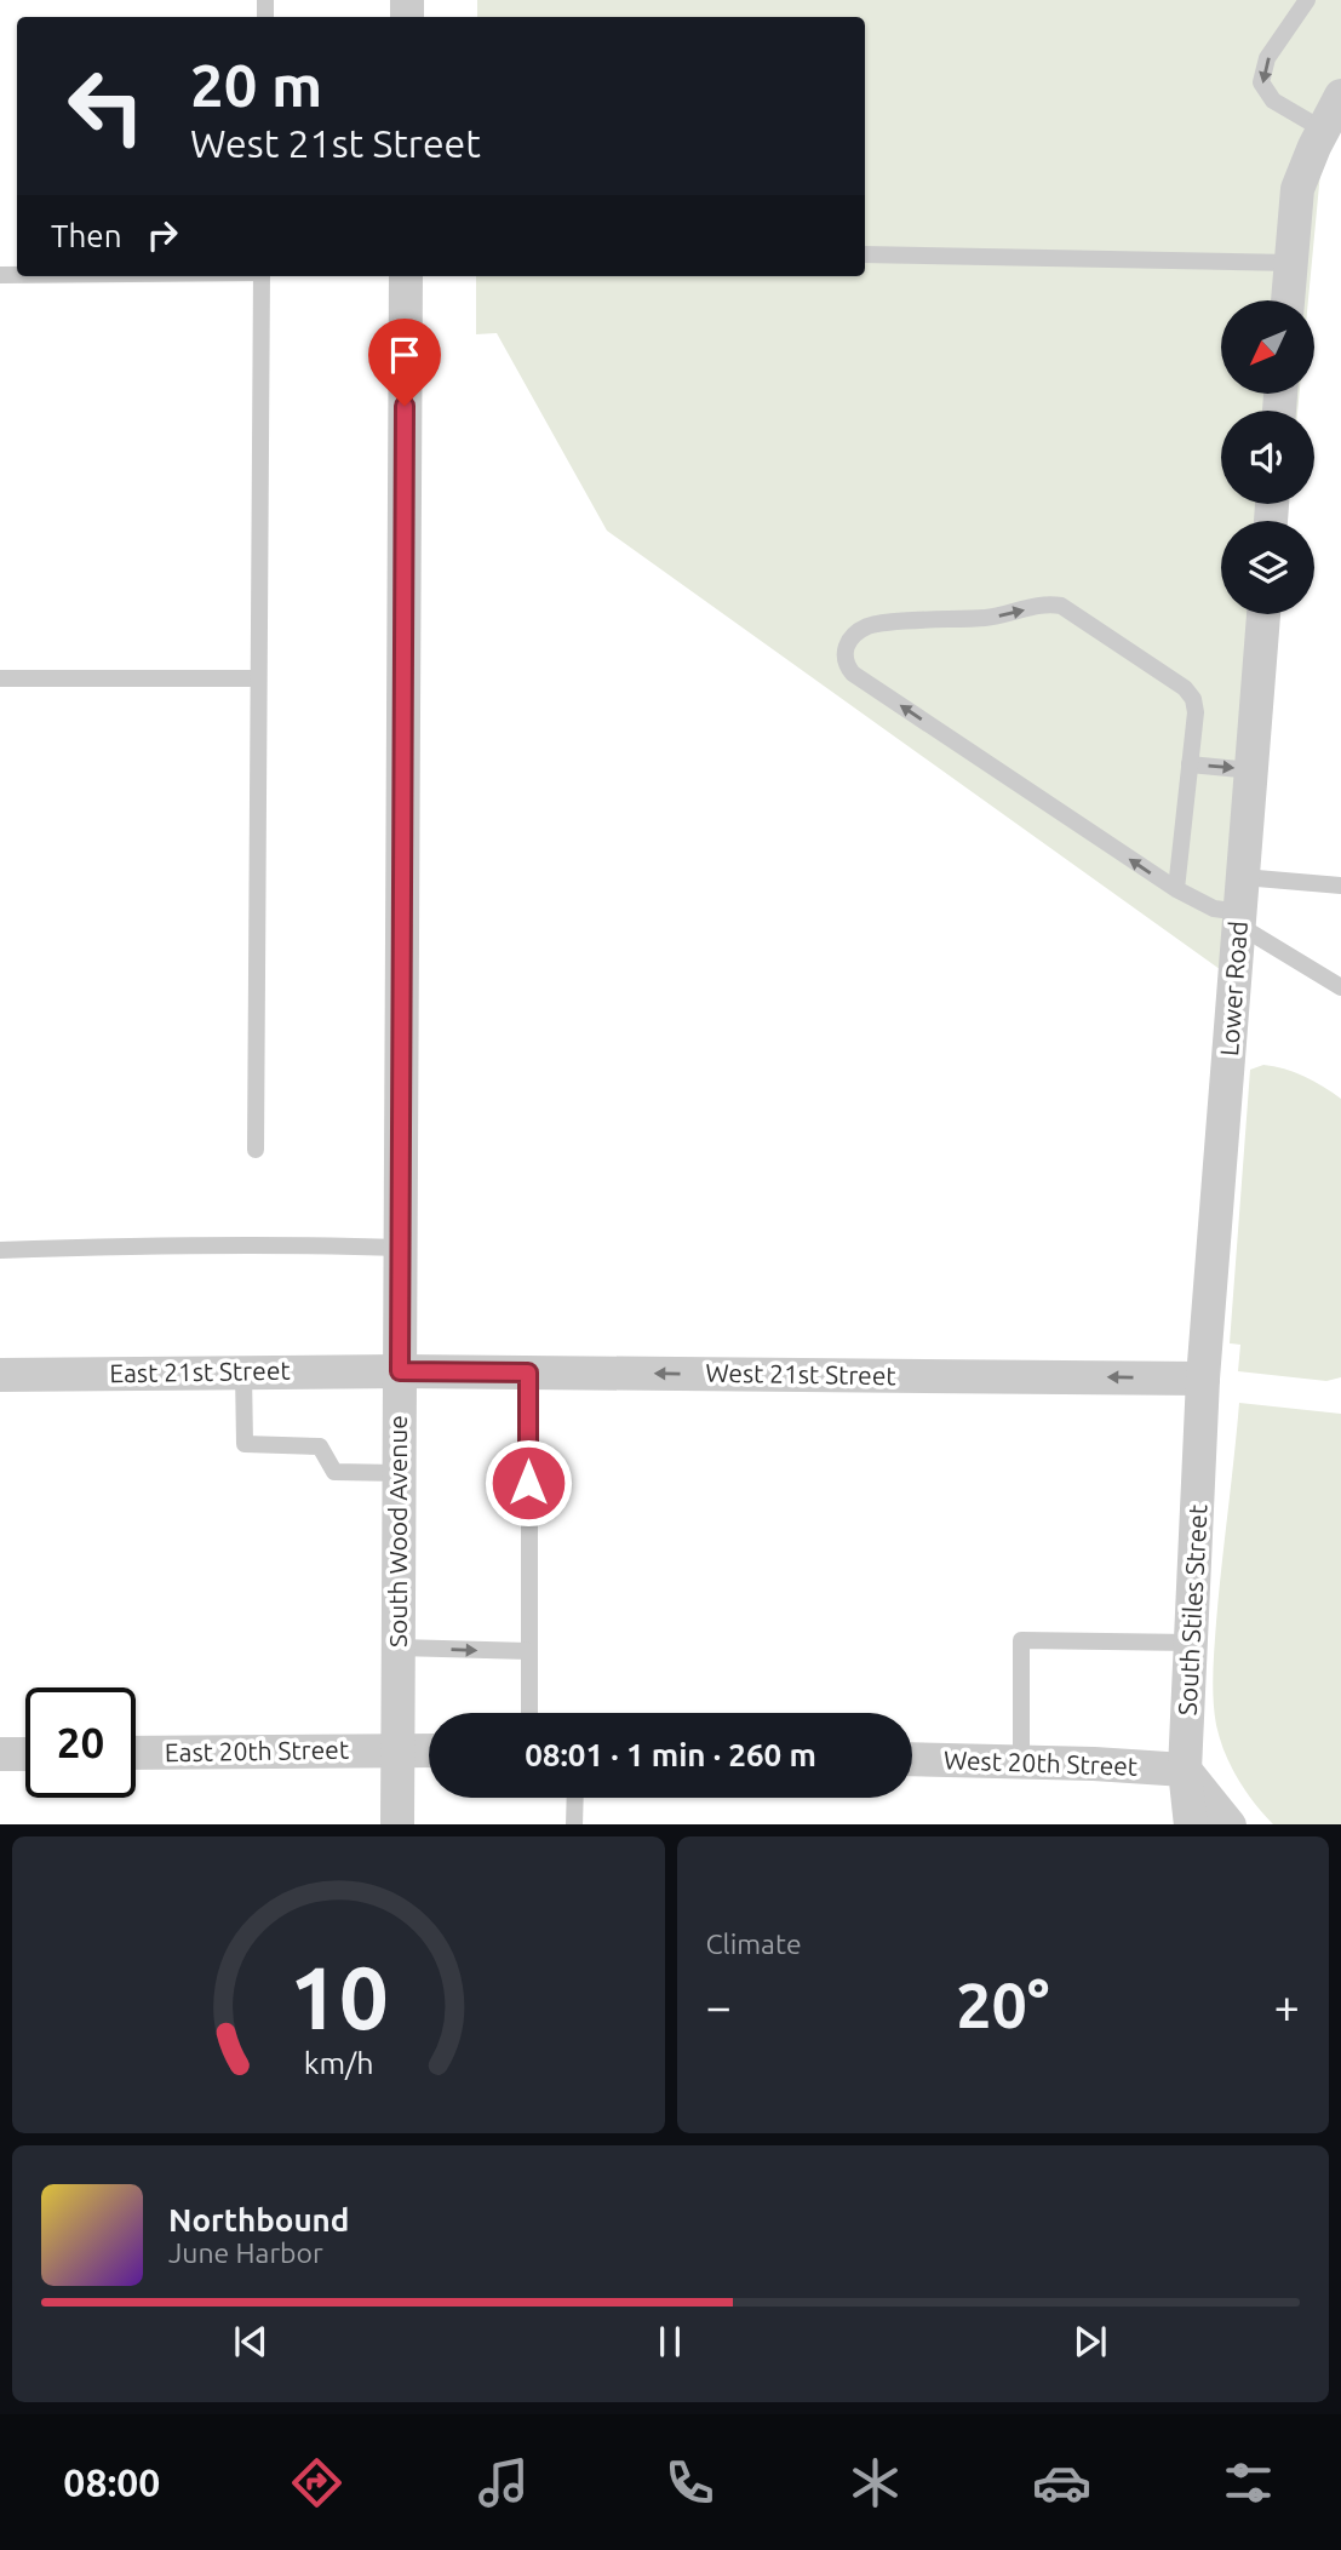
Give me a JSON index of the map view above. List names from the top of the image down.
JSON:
{
  "streets": {
    "street": [
      "Lower Road",
      "East 21st Street",
      "West 21st Street",
      "South Wood Avenue",
      "South Stiles Street",
      "East 20th Street",
      "West 20th Street"
    ]
  },
  "crossings": [
    ["Lower Road", "West 21st Street"],
    ["Lower Road", "South Stiles Street"],
    ["East 21st Street", "West 21st Street"],
    ["East 21st Street", "South Wood Avenue"],
    ["West 21st Street", "South Wood Avenue"],
    ["West 21st Street", "South Stiles Street"],
    ["South Wood Avenue", "East 20th Street"],
    ["South Stiles Street", "West 20th Street"]
  ],
  "one_way": ["West 21st Street"],
  "north": "bottom left",
  "page": {
    "turn": ["20 m", "West 21st Street"],
    "then": "Then",
    "limit": "20",
    "trip": "08:01 · 1 min · 260 m",
    "tile": "Climate",
    "heat": ["−", "20°", "+"],
    "song": ["Northbound", "June Harbor"],
    "tabs": "08:00",
    "gauge": ["10", "km/h"]
  }
}
